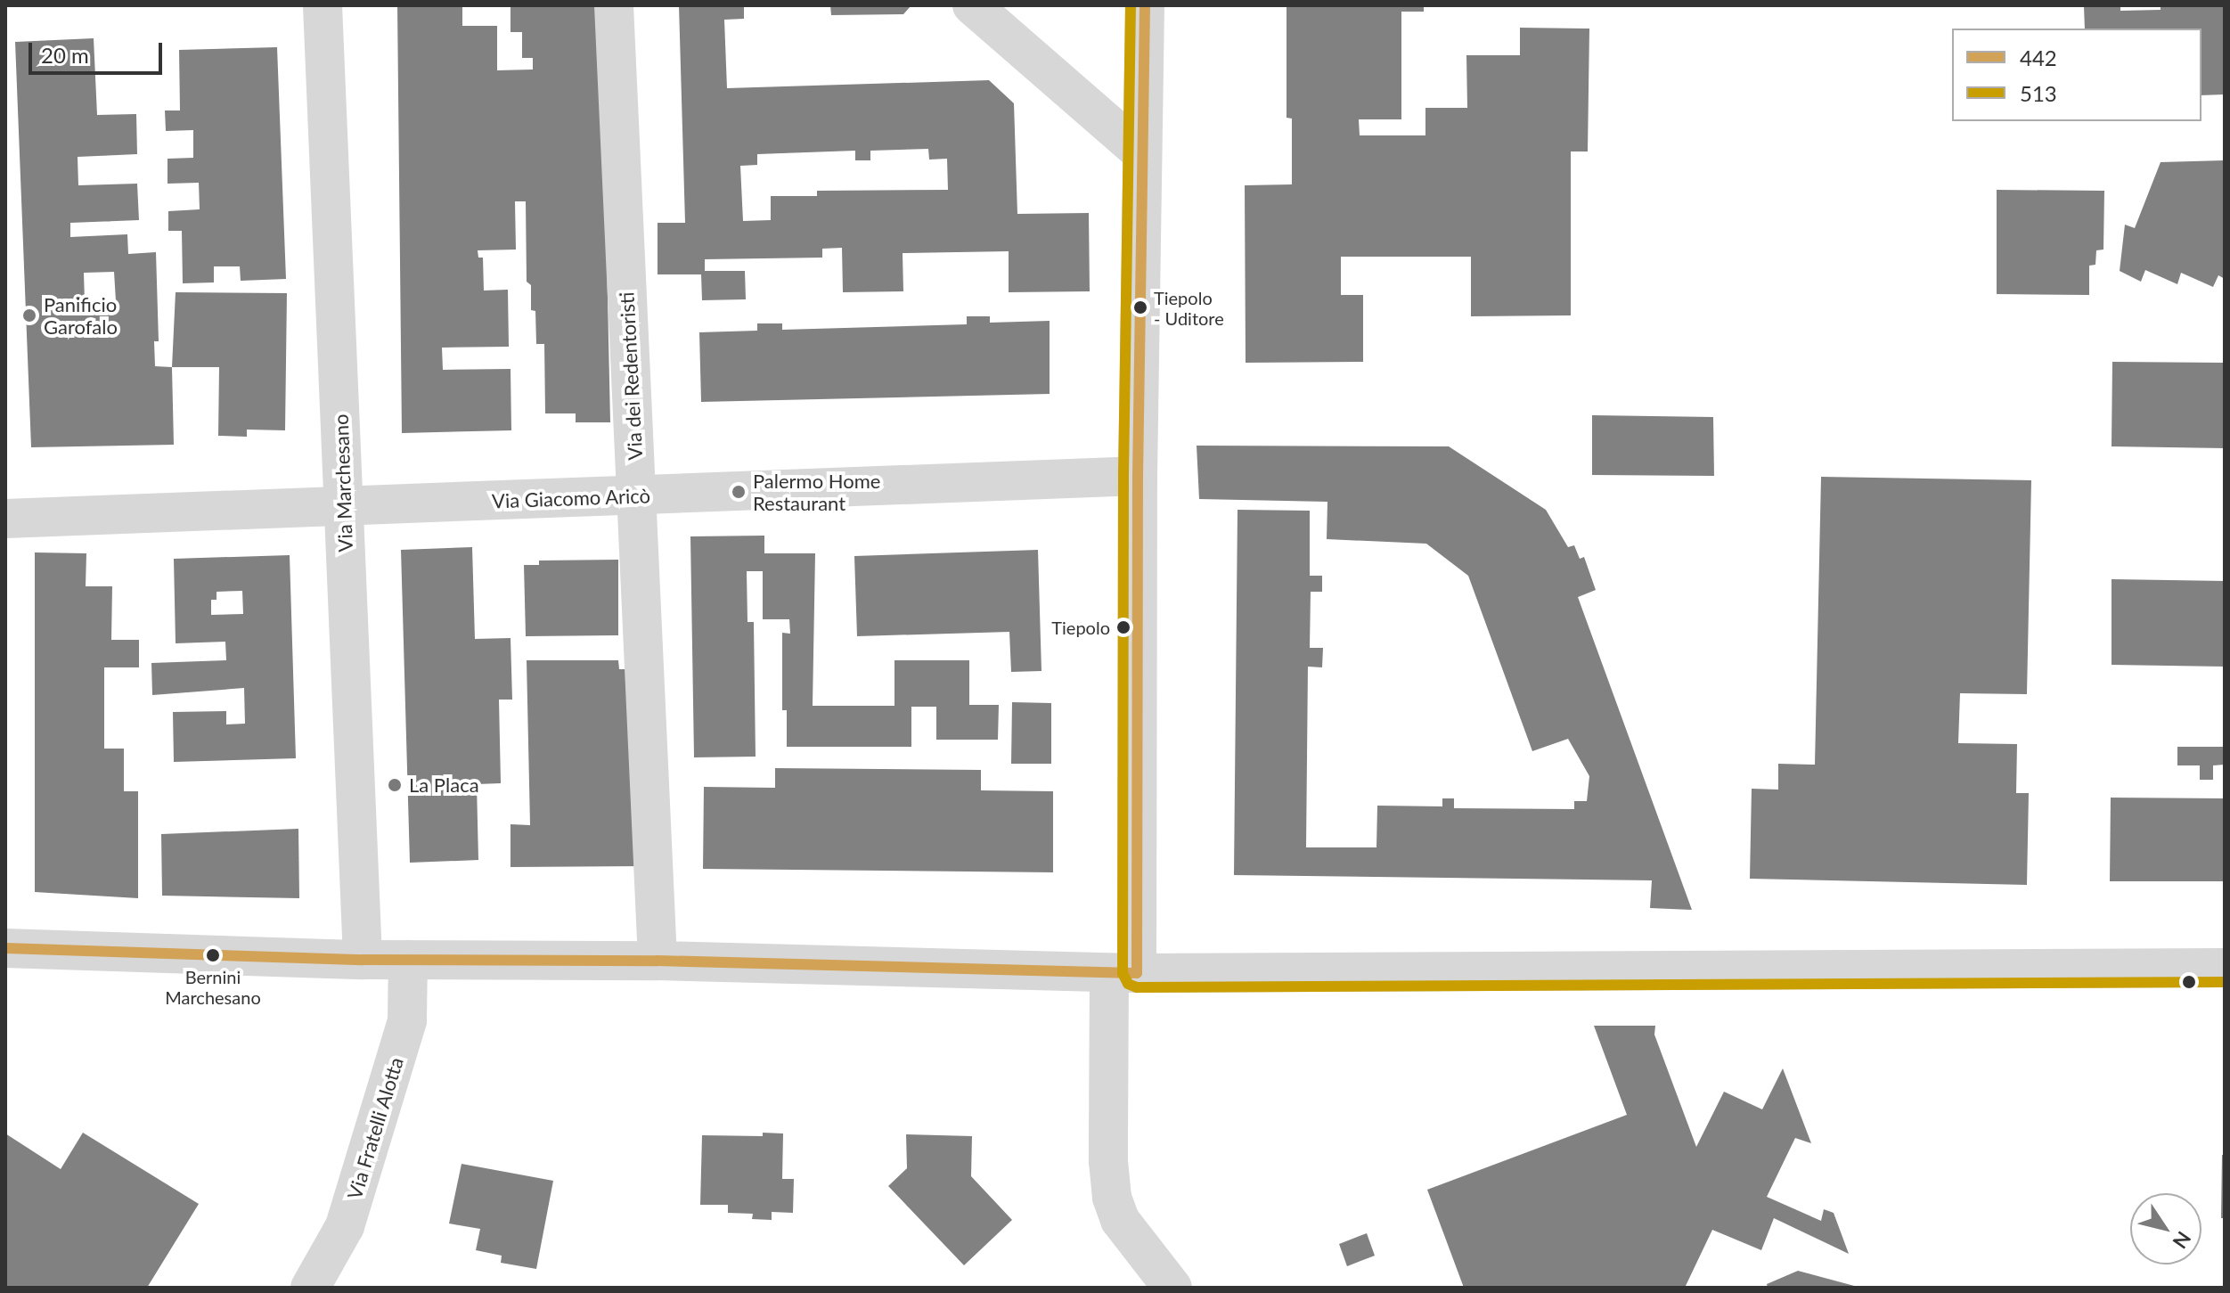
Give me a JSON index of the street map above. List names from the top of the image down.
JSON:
{
  "streets": {
    "street": [
      "Via dei Redentoristi",
      "Via Marchesano",
      "Via Giacomo Aricò",
      "Via Fratelli Alotta"
    ]
  },
  "crossings": [
    ["Via dei Redentoristi", "Via Giacomo Aricò"],
    ["Via Marchesano", "Via Giacomo Aricò"]
  ],
  "places": [
    "Tiepolo - Uditore",
    "Panificio Garofalo",
    "Palermo Home Restaurant",
    "Tiepolo",
    "La Placa",
    "Bernini Marchesano"
  ],
  "lines": ["transit line 442", "transit line 513"],
  "legend": ["442", "513"],
  "scale_bar": "20 m",
  "north": "bottom right"
}
